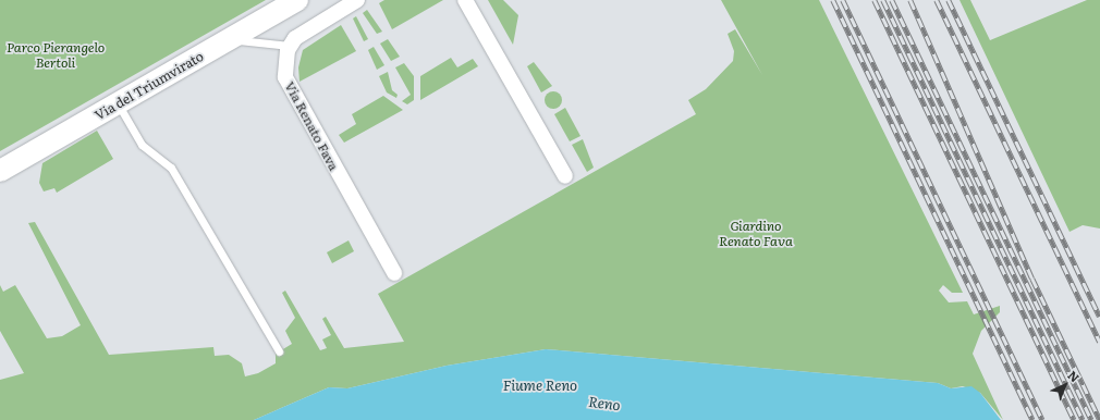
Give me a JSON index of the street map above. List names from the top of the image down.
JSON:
{
  "streets": {
    "main road": ["Via del Triumvirato"],
    "street": ["Via Renato Fava"]
  },
  "water": ["Fiume Reno", "Reno"],
  "parks": ["Parco Pierangelo Bertoli", "Giardino Renato Fava"],
  "north": "top right"
}
